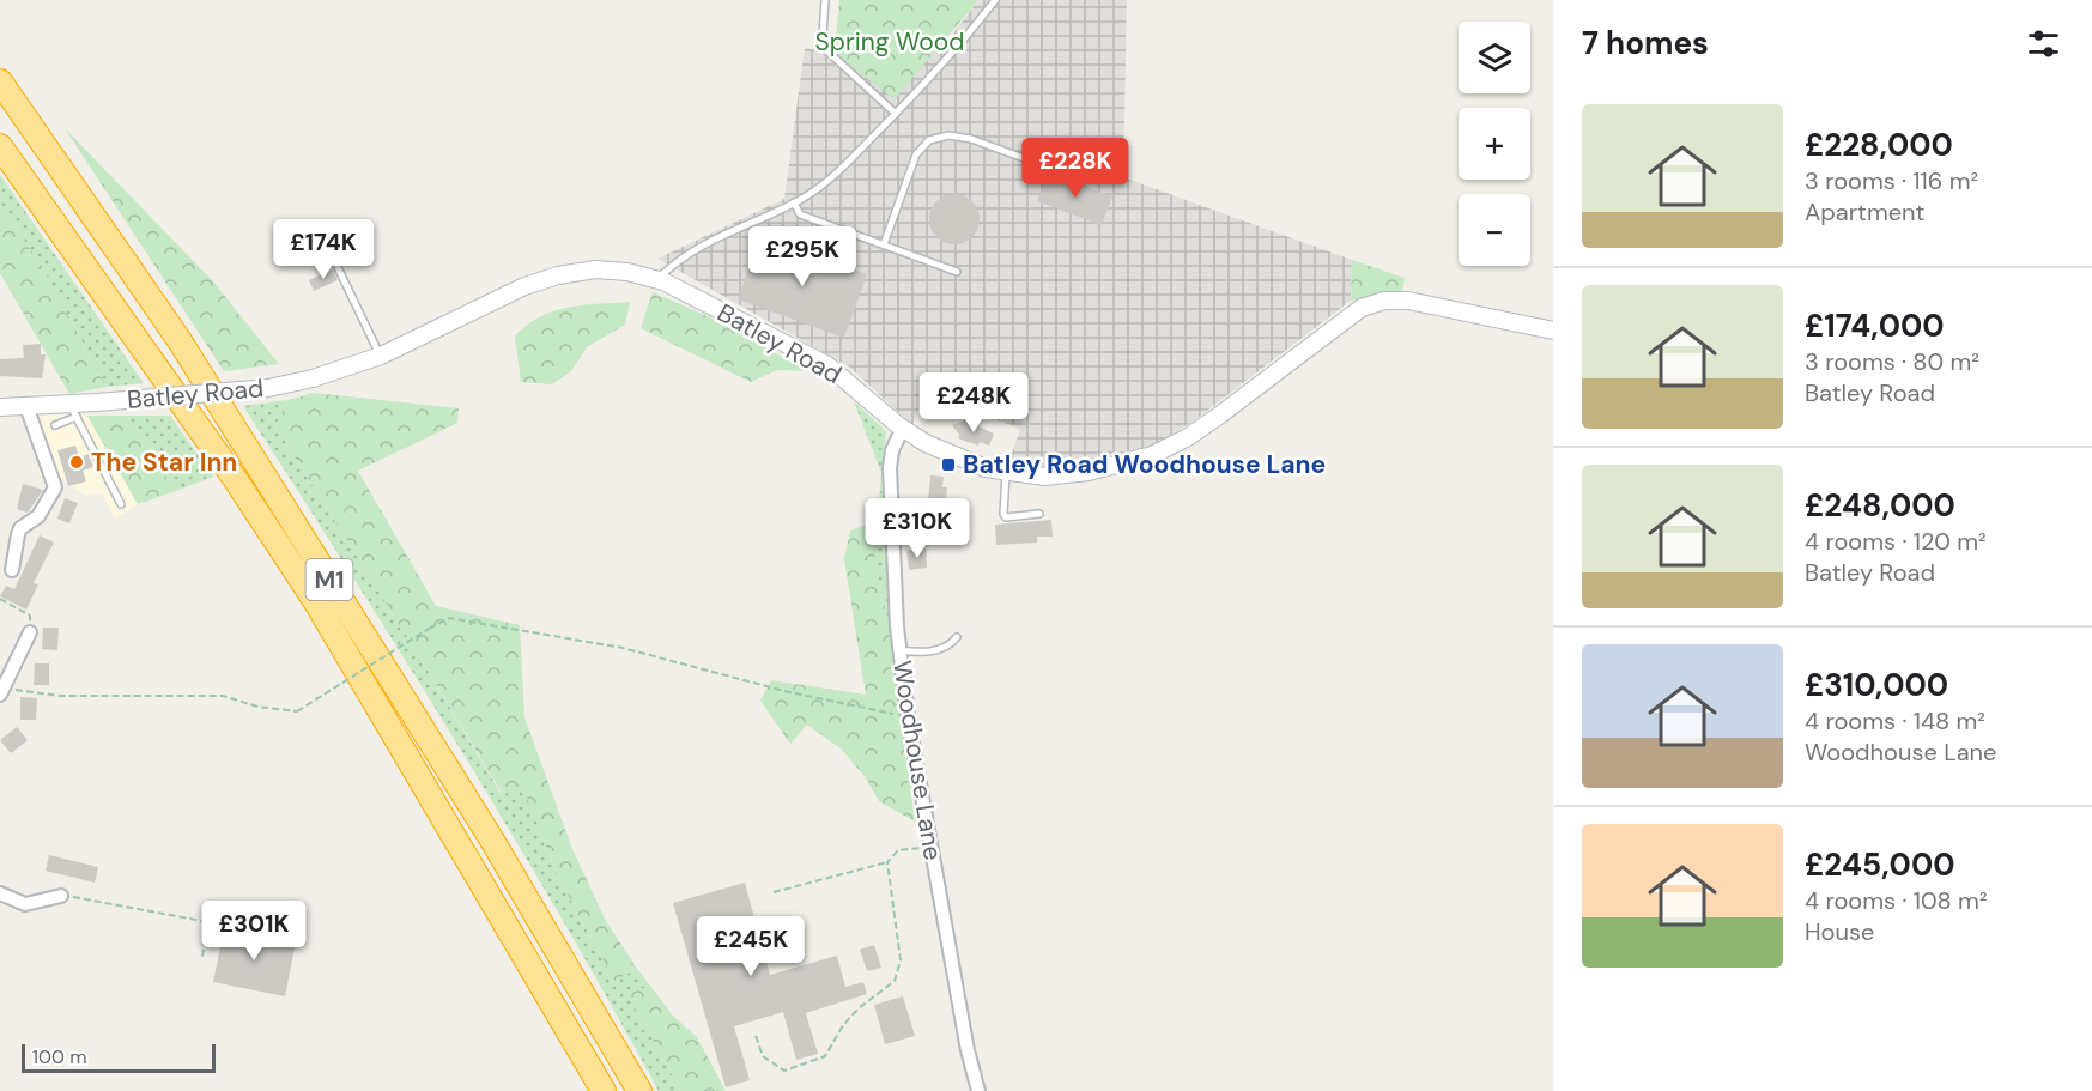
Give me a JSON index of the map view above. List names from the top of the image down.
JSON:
{
  "streets": {
    "highway": ["M1"],
    "street": ["Batley Road", "Woodhouse Lane"]
  },
  "crossings": [
    ["Batley Road", "Woodhouse Lane"]
  ],
  "parks": ["Spring Wood"],
  "places": {
    "other": ["The Star Inn"],
    "transit": ["Batley Road Woodhouse Lane"]
  },
  "scale_bar": "100 m",
  "page": {
    "heading": "7 homes",
    "map_buttons": ["+", "−"],
    "list": [
      {
        "name": "£228,000",
        "note": "3 rooms · 116 m² · Apartment"
      },
      {
        "name": "£174,000",
        "note": "3 rooms · 80 m² · Batley Road"
      },
      {
        "name": "£248,000",
        "note": "4 rooms · 120 m² · Batley Road"
      },
      {
        "name": "£310,000",
        "note": "4 rooms · 148 m² · Woodhouse Lane"
      },
      {
        "name": "£245,000",
        "note": "4 rooms · 108 m² · House"
      }
    ],
    "price": [
      "£228K",
      "£174K",
      "£295K",
      "£248K",
      "£310K",
      "£301K",
      "£245K"
    ],
    "scale": "100 m"
  }
}
